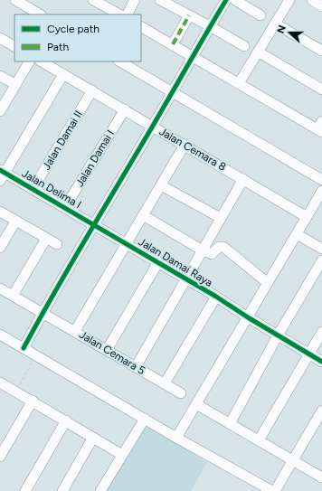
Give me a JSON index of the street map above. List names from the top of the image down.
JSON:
{
  "streets": {
    "street": [
      "Jalan Damai II",
      "Jalan Cemara 8",
      "Jalan Damai I",
      "Jalan Delima I",
      "Jalan Damai Raya",
      "Jalan Cemara 5"
    ]
  },
  "crossings": [
    ["Jalan Damai II", "Jalan Cemara 8"],
    ["Jalan Damai II", "Jalan Delima I"],
    ["Jalan Cemara 8", "Jalan Damai I"],
    ["Jalan Damai I", "Jalan Delima I"],
    ["Jalan Delima I", "Jalan Damai Raya"]
  ],
  "legend": ["Cycle path", "Path"],
  "north": "left"
}
